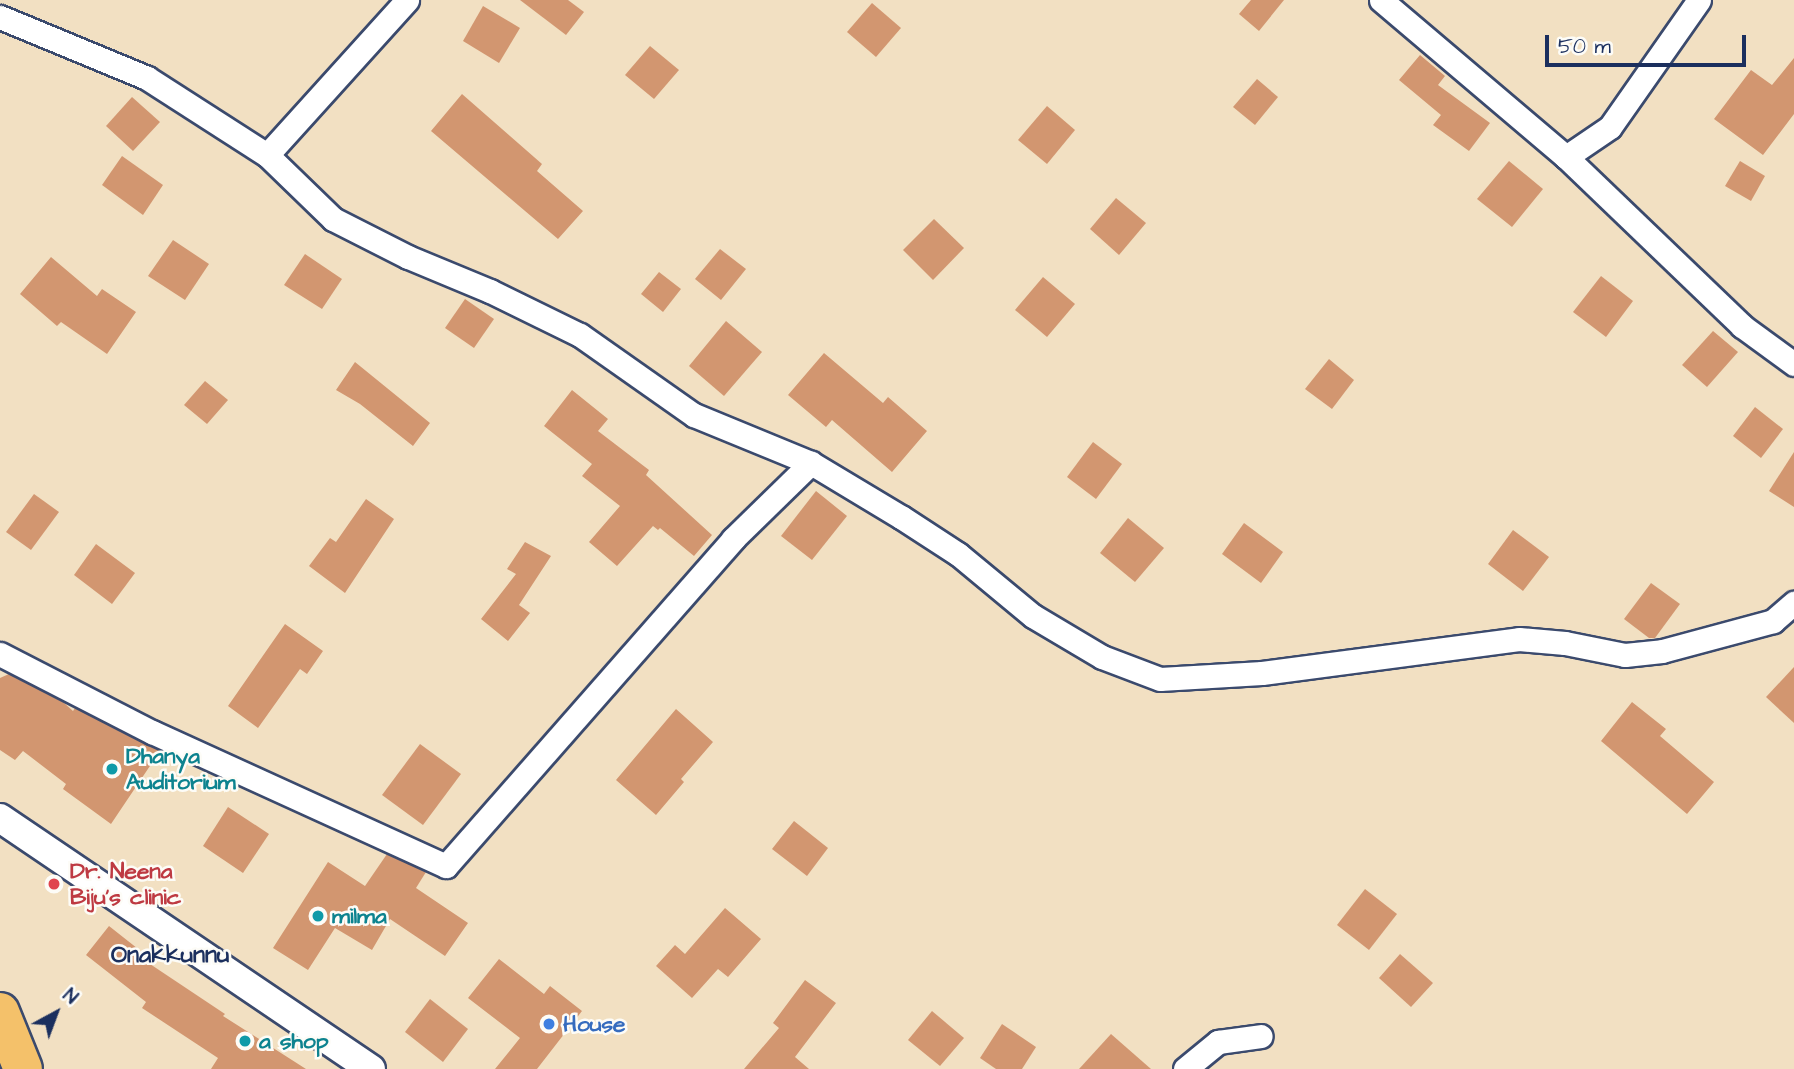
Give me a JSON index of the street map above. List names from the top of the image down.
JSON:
{
  "districts": ["Onakkunnu"],
  "places": [
    "Dhanya Auditorium",
    "Dr. Neena Biju's clinic",
    "milma",
    "House",
    "a shop"
  ],
  "scale_bar": "50 m",
  "north": "top right"
}
